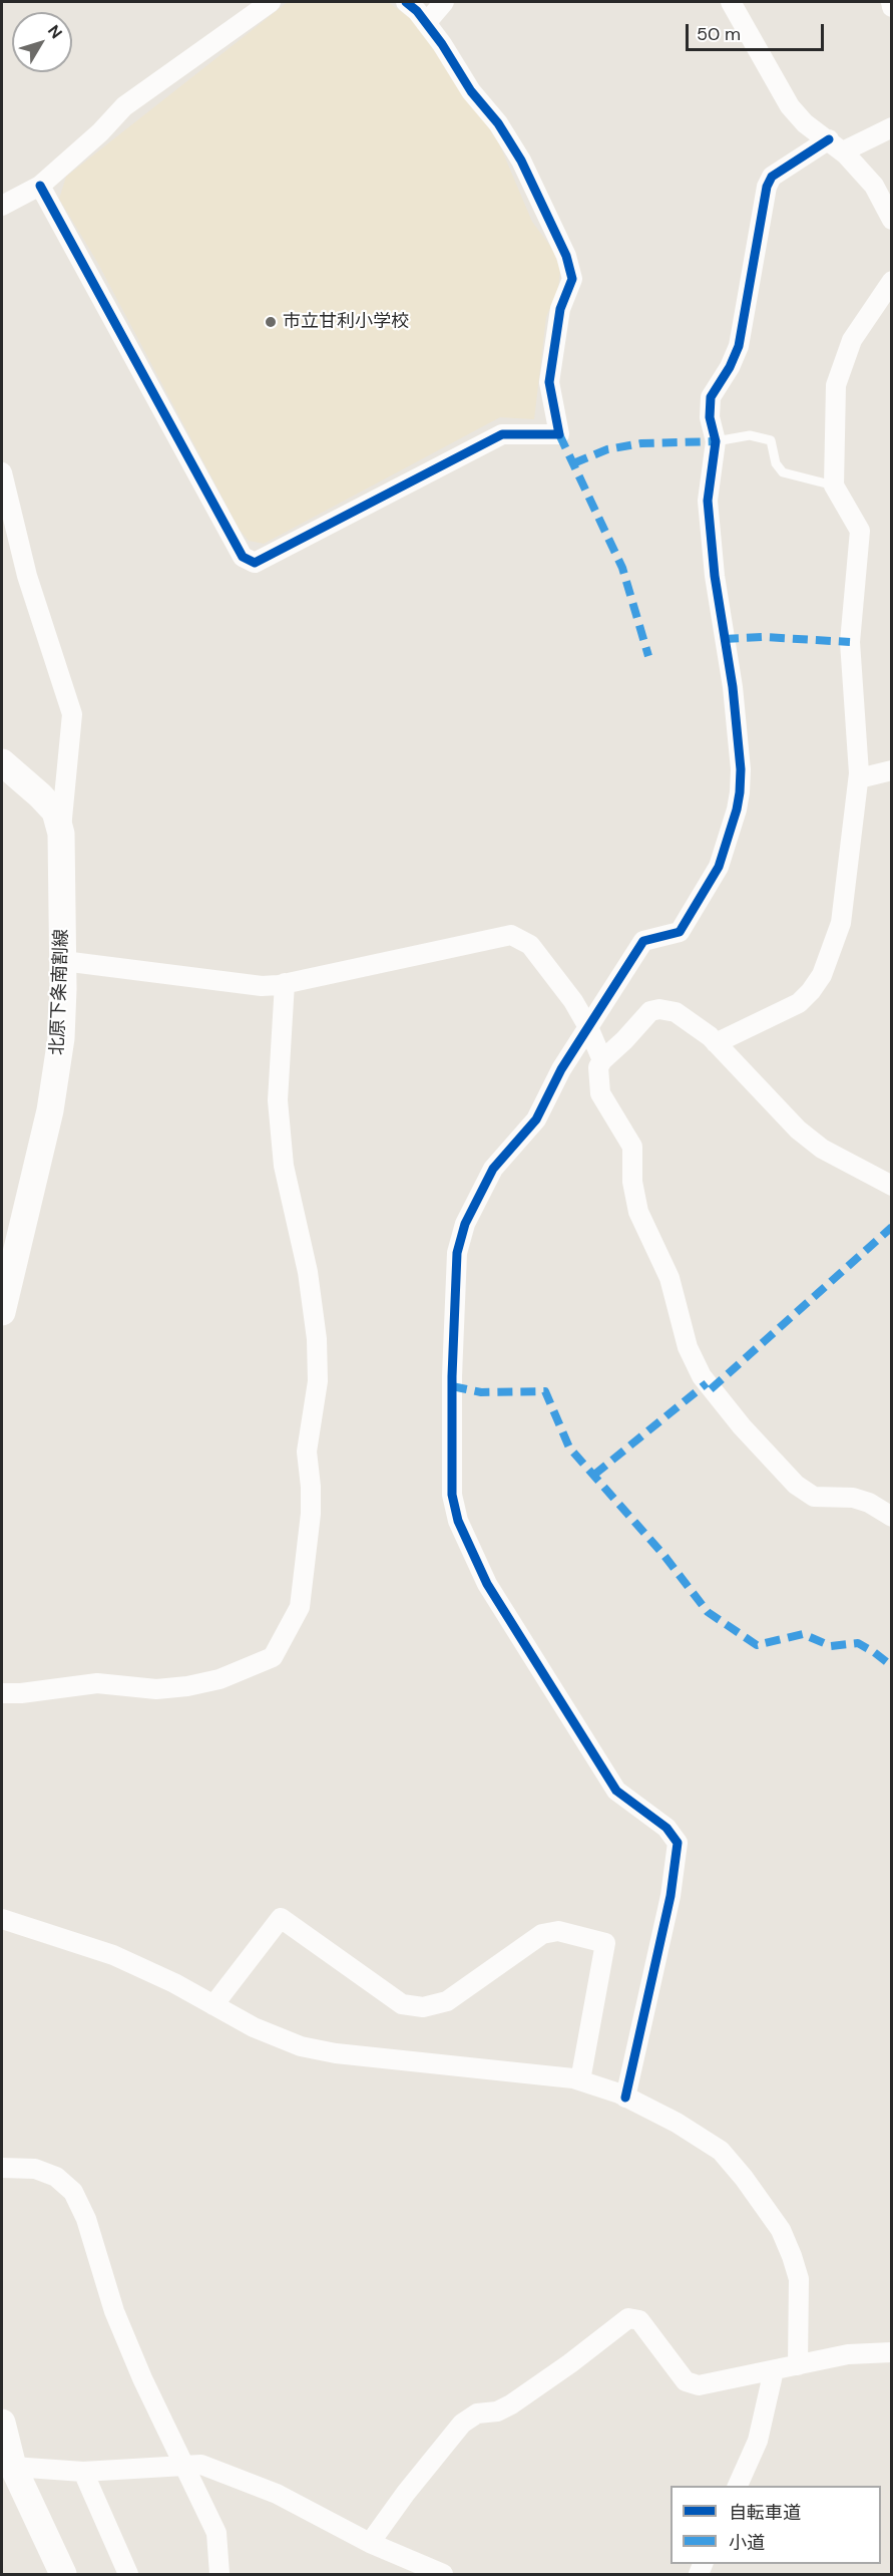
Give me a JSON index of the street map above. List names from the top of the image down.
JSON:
{
  "streets": {
    "main road": ["北原下条南割線"]
  },
  "places": ["市立甘利小学校"],
  "legend": ["自転車道", "小道"],
  "scale_bar": "50 m",
  "north": "top right"
}
